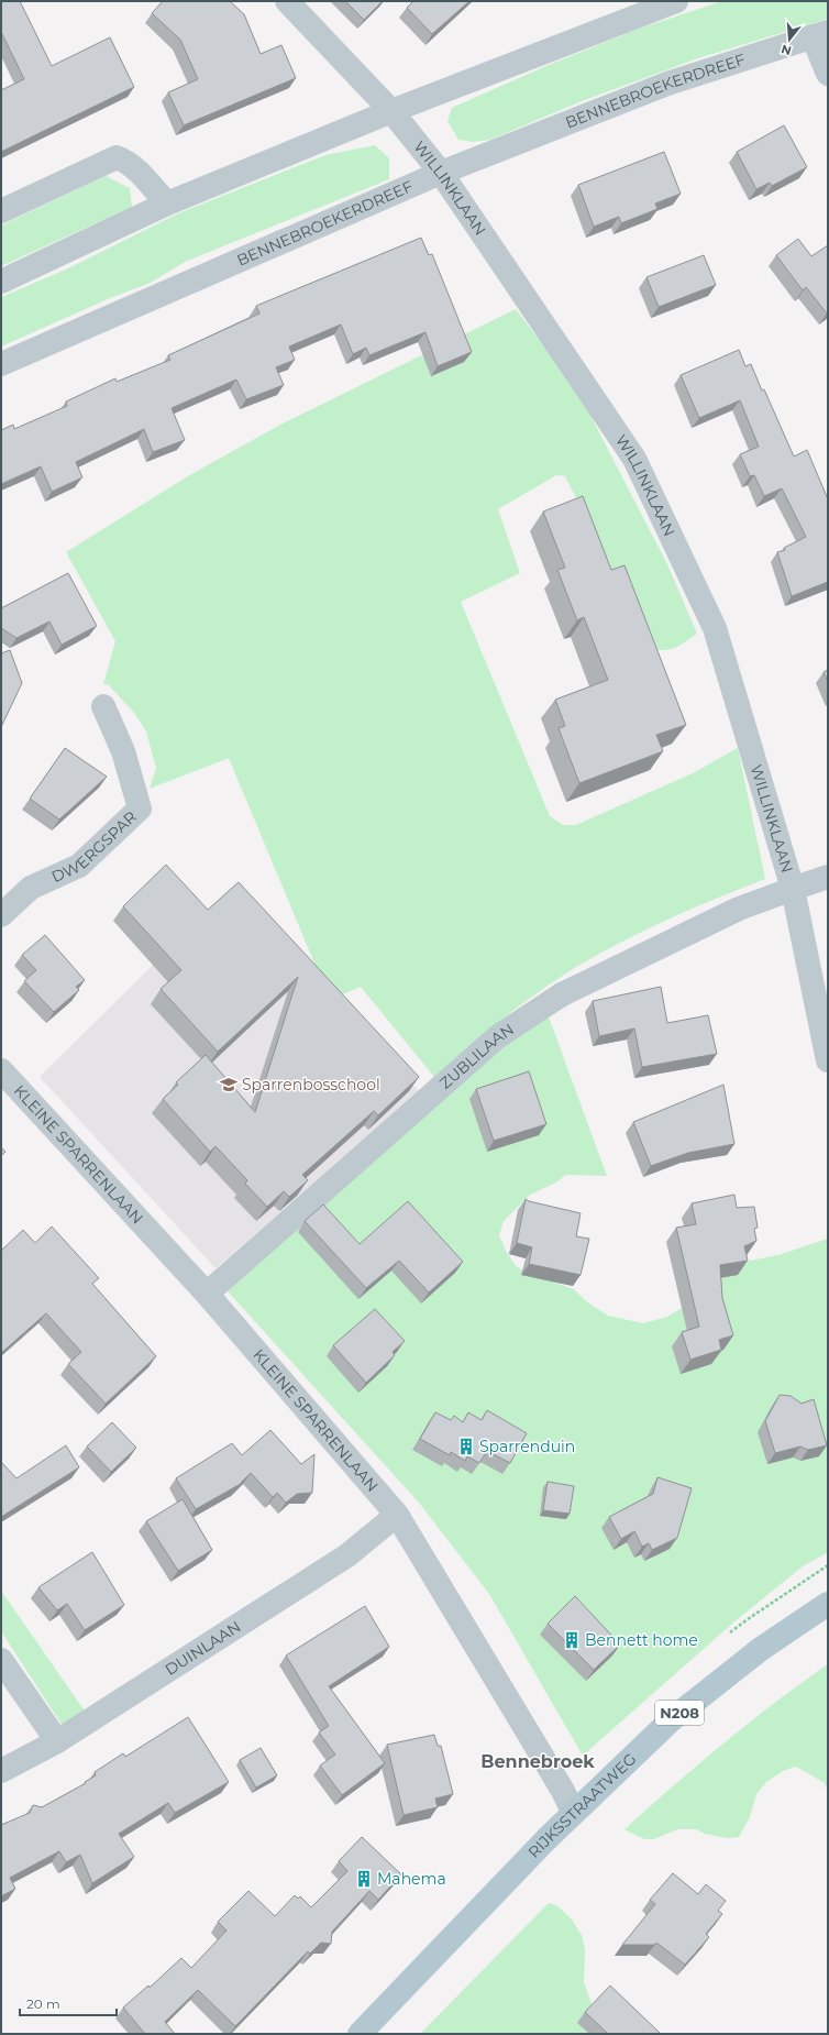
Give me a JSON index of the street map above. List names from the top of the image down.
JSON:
{
  "streets": {
    "main road": ["N208", "RIJKSSTRAATWEG"],
    "street": [
      "BENNEBROEKERDREEF",
      "WILLINKLAAN",
      "DWERGSPAR",
      "ZUBLILAAN",
      "KLEINE SPARRENLAAN",
      "DUINLAAN"
    ]
  },
  "crossings": [
    ["BENNEBROEKERDREEF", "WILLINKLAAN"],
    ["WILLINKLAAN", "ZUBLILAAN"],
    ["ZUBLILAAN", "KLEINE SPARRENLAAN"],
    ["KLEINE SPARRENLAAN", "DUINLAAN"],
    ["KLEINE SPARRENLAAN", "RIJKSSTRAATWEG"]
  ],
  "districts": ["Bennebroek"],
  "places": {
    "school or university": ["Sparrenbosschool"],
    "building": ["Sparrenduin", "Bennett home", "Mahema"]
  },
  "scale_bar": "20 m",
  "north": "bottom"
}
